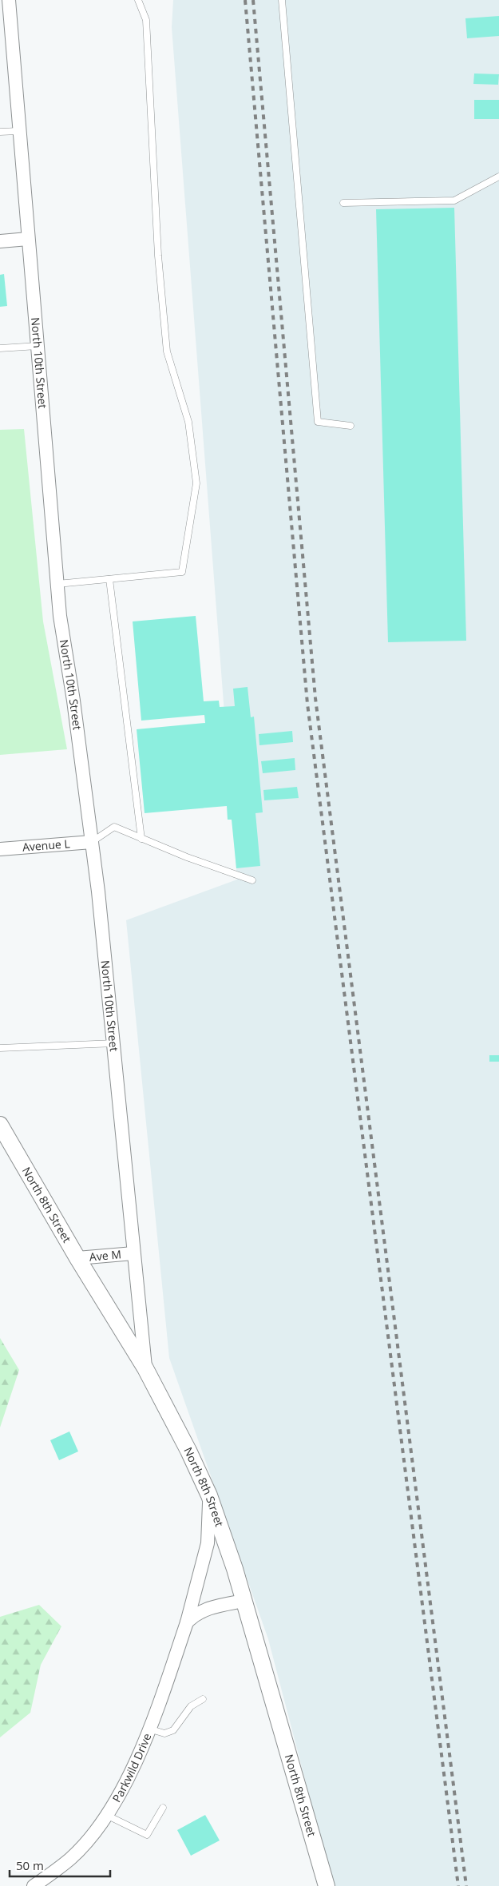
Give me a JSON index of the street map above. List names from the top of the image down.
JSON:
{
  "streets": {
    "street": [
      "North 10th Street",
      "Avenue L",
      "North 8th Street",
      "Ave M",
      "Parkwild Drive"
    ]
  },
  "crossings": [
    ["North 10th Street", "Avenue L"],
    ["North 10th Street", "North 8th Street"],
    ["North 10th Street", "Ave M"],
    ["North 8th Street", "Ave M"],
    ["North 8th Street", "Parkwild Drive"]
  ],
  "scale_bar": "50 m"
}
